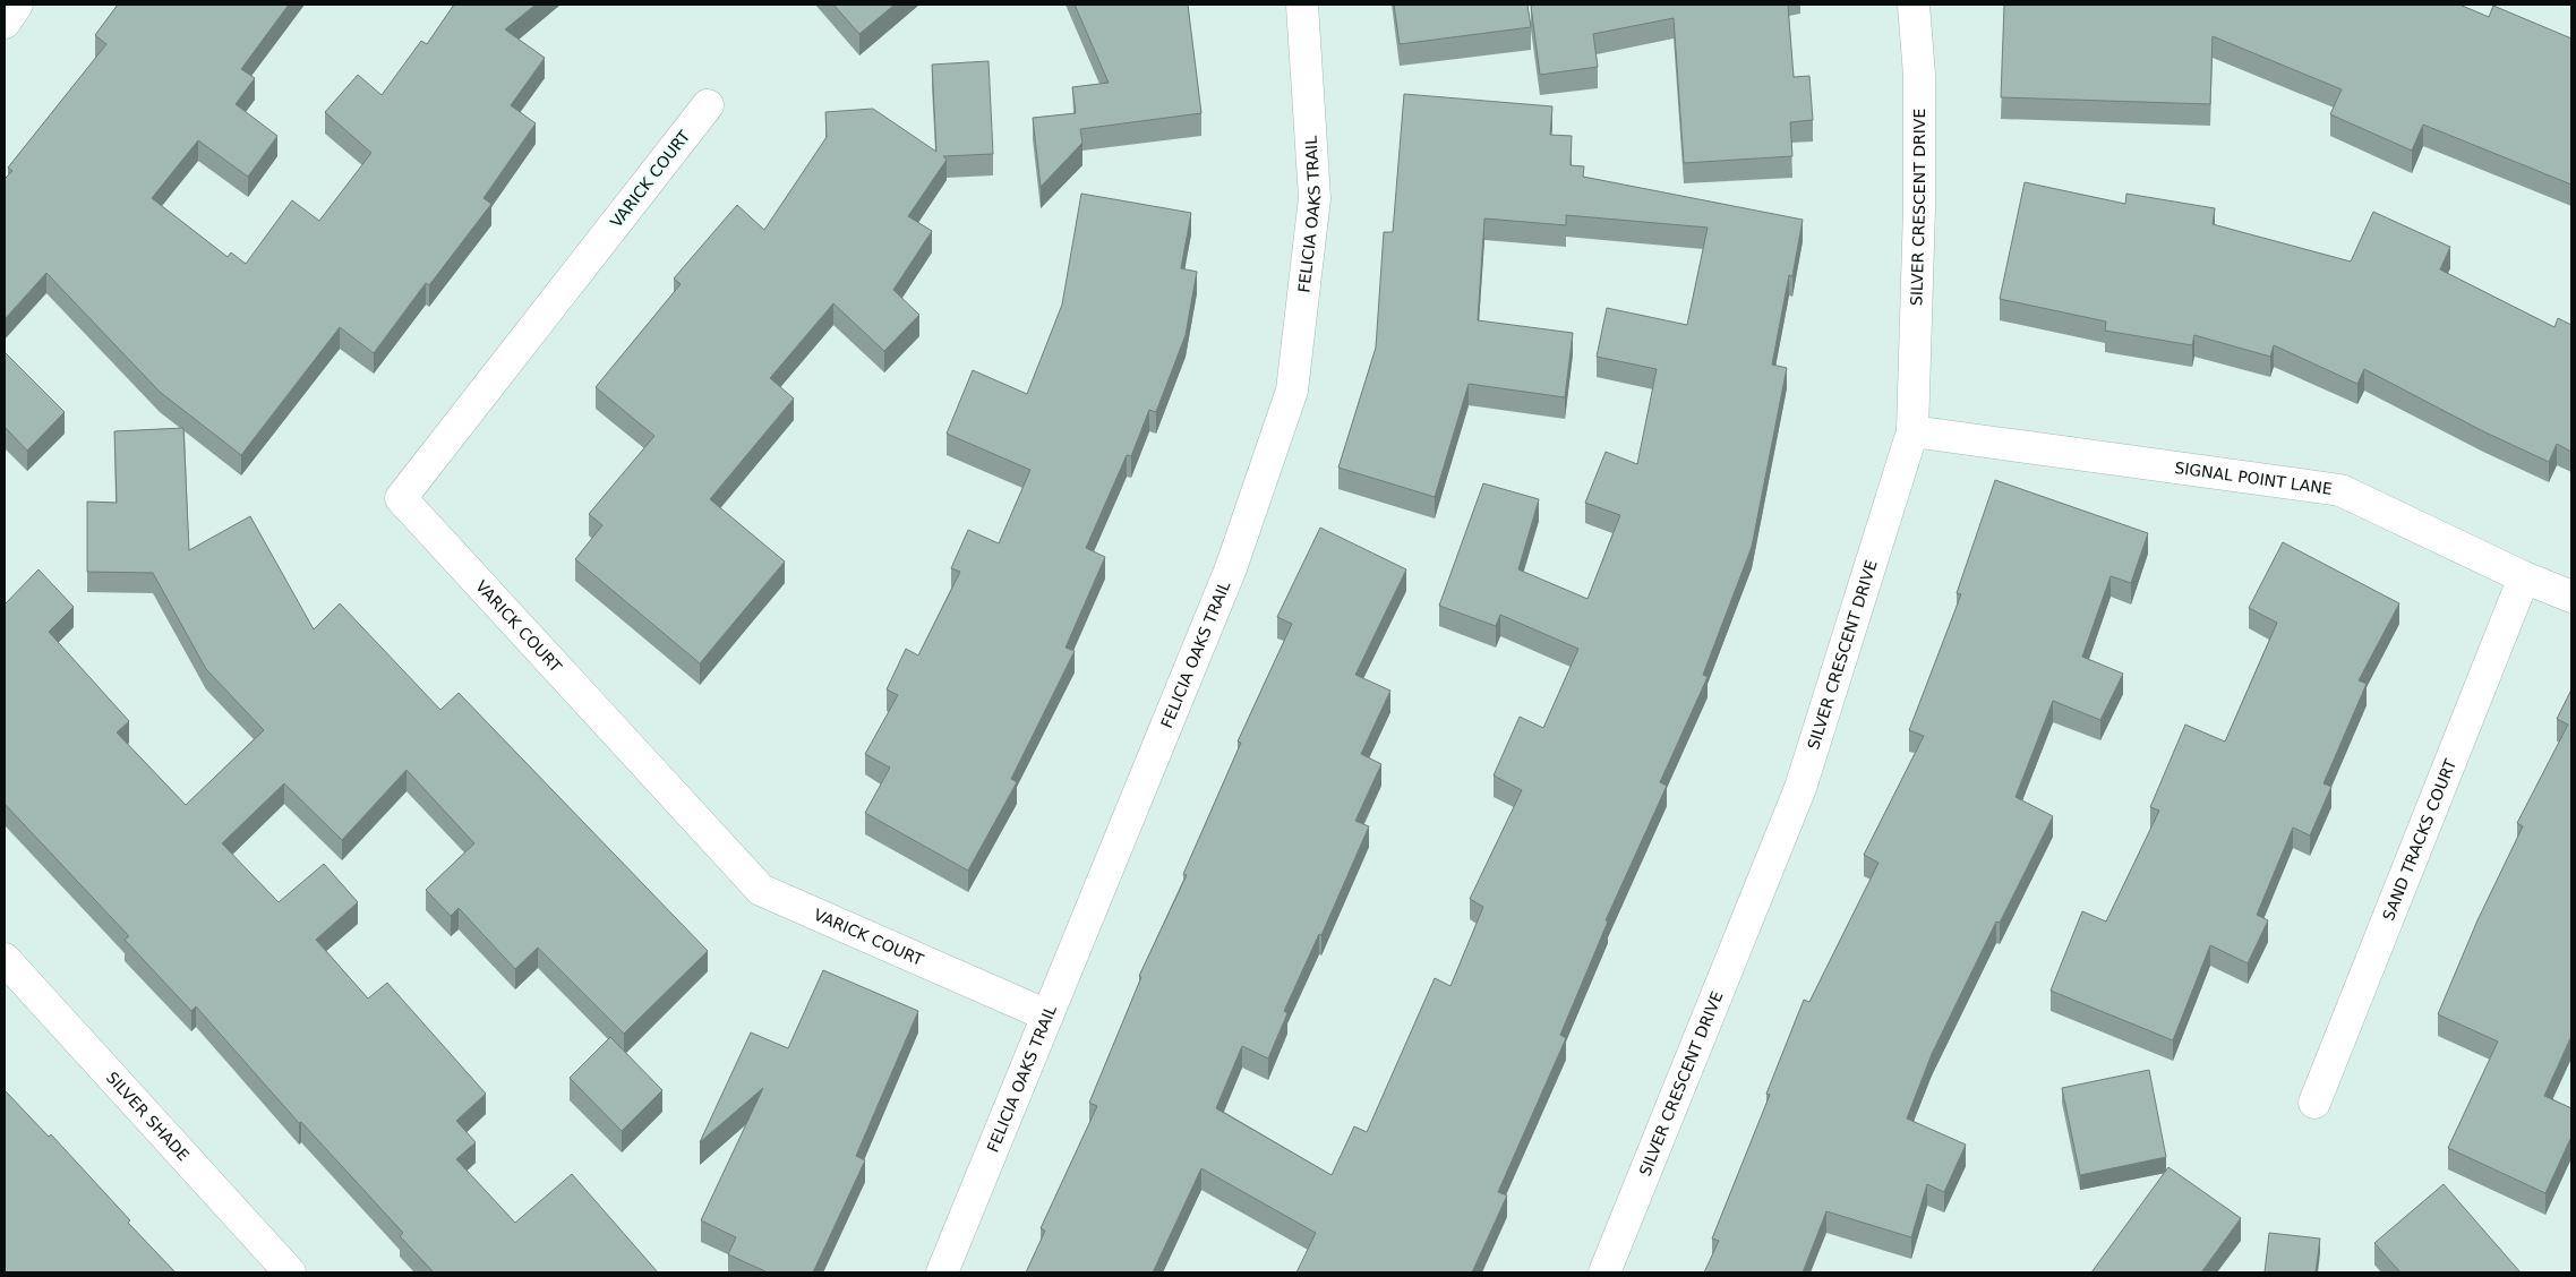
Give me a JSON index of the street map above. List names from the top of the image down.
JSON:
{
  "streets": {
    "street": [
      "VARICK COURT",
      "SILVER CRESCENT DRIVE",
      "FELICIA OAKS TRAIL",
      "SIGNAL POINT LANE",
      "SAND TRACKS COURT",
      "SILVER SHADE"
    ]
  },
  "crossings": [
    ["VARICK COURT", "FELICIA OAKS TRAIL"],
    ["SILVER CRESCENT DRIVE", "SIGNAL POINT LANE"],
    ["SIGNAL POINT LANE", "SAND TRACKS COURT"]
  ]
}
